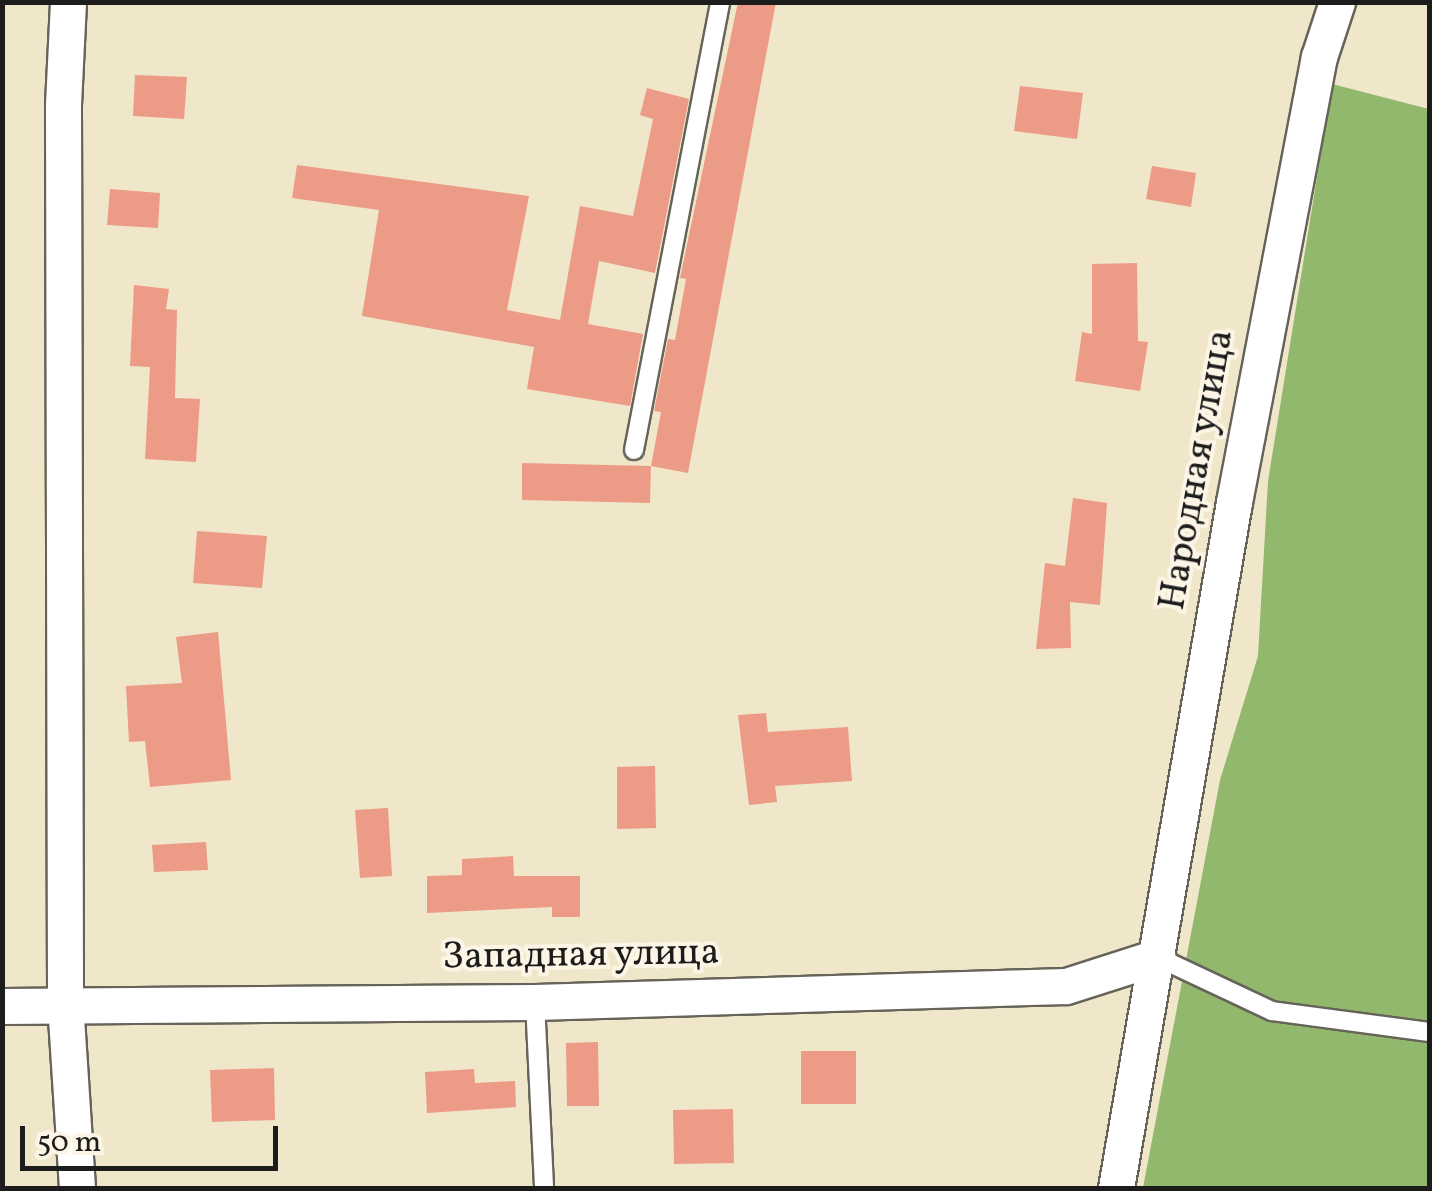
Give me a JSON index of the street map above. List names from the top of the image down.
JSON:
{
  "streets": {
    "street": ["Народная улица", "Западная улица"]
  },
  "crossings": [
    ["Народная улица", "Западная улица"]
  ],
  "scale_bar": "50 m"
}
